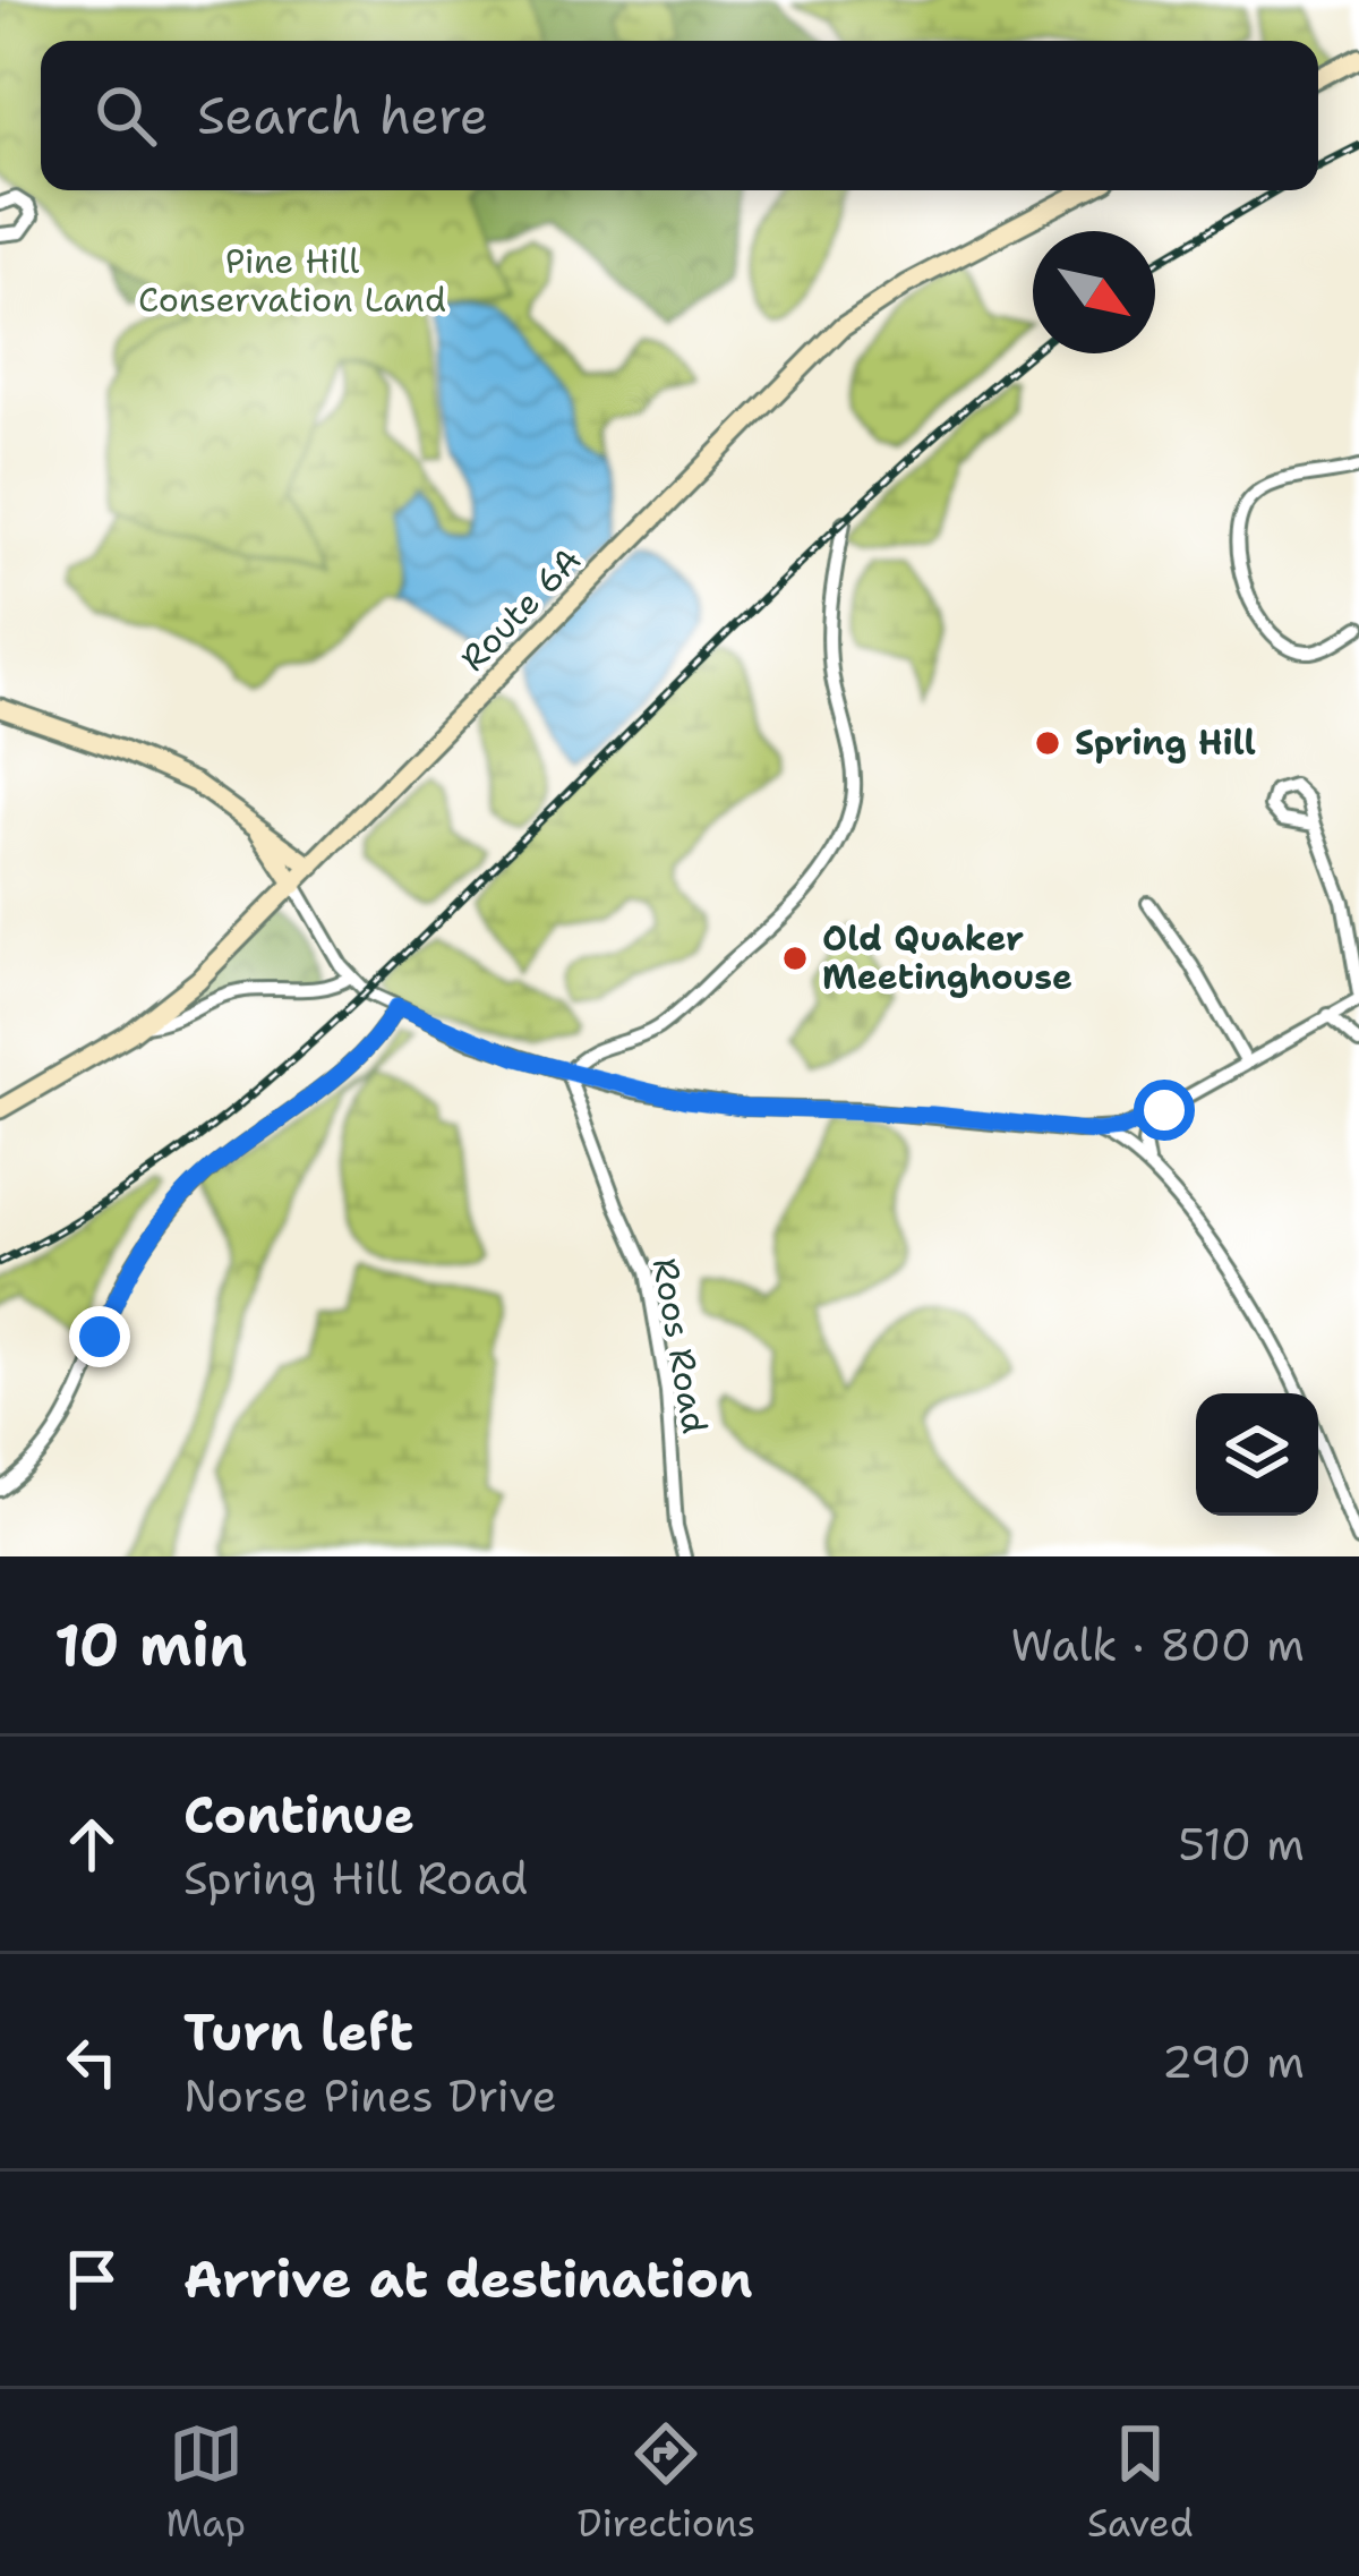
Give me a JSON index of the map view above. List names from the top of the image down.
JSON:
{
  "streets": {
    "main road": ["Route 6A"],
    "street": ["Roos Road"]
  },
  "parks": ["Pine Hill Conservation Land"],
  "places": ["Spring Hill", "Old Quaker Meetinghouse"],
  "north": "bottom right",
  "page": {
    "search": "Search here",
    "heading": ["10 min", "Walk · 800 m"],
    "list": [
      ["Continue", "Spring Hill Road", "510 m"],
      ["Turn left", "Norse Pines Drive", "290 m"],
      "Arrive at destination"
    ],
    "nav": ["Map", "Directions", "Saved"]
  }
}
